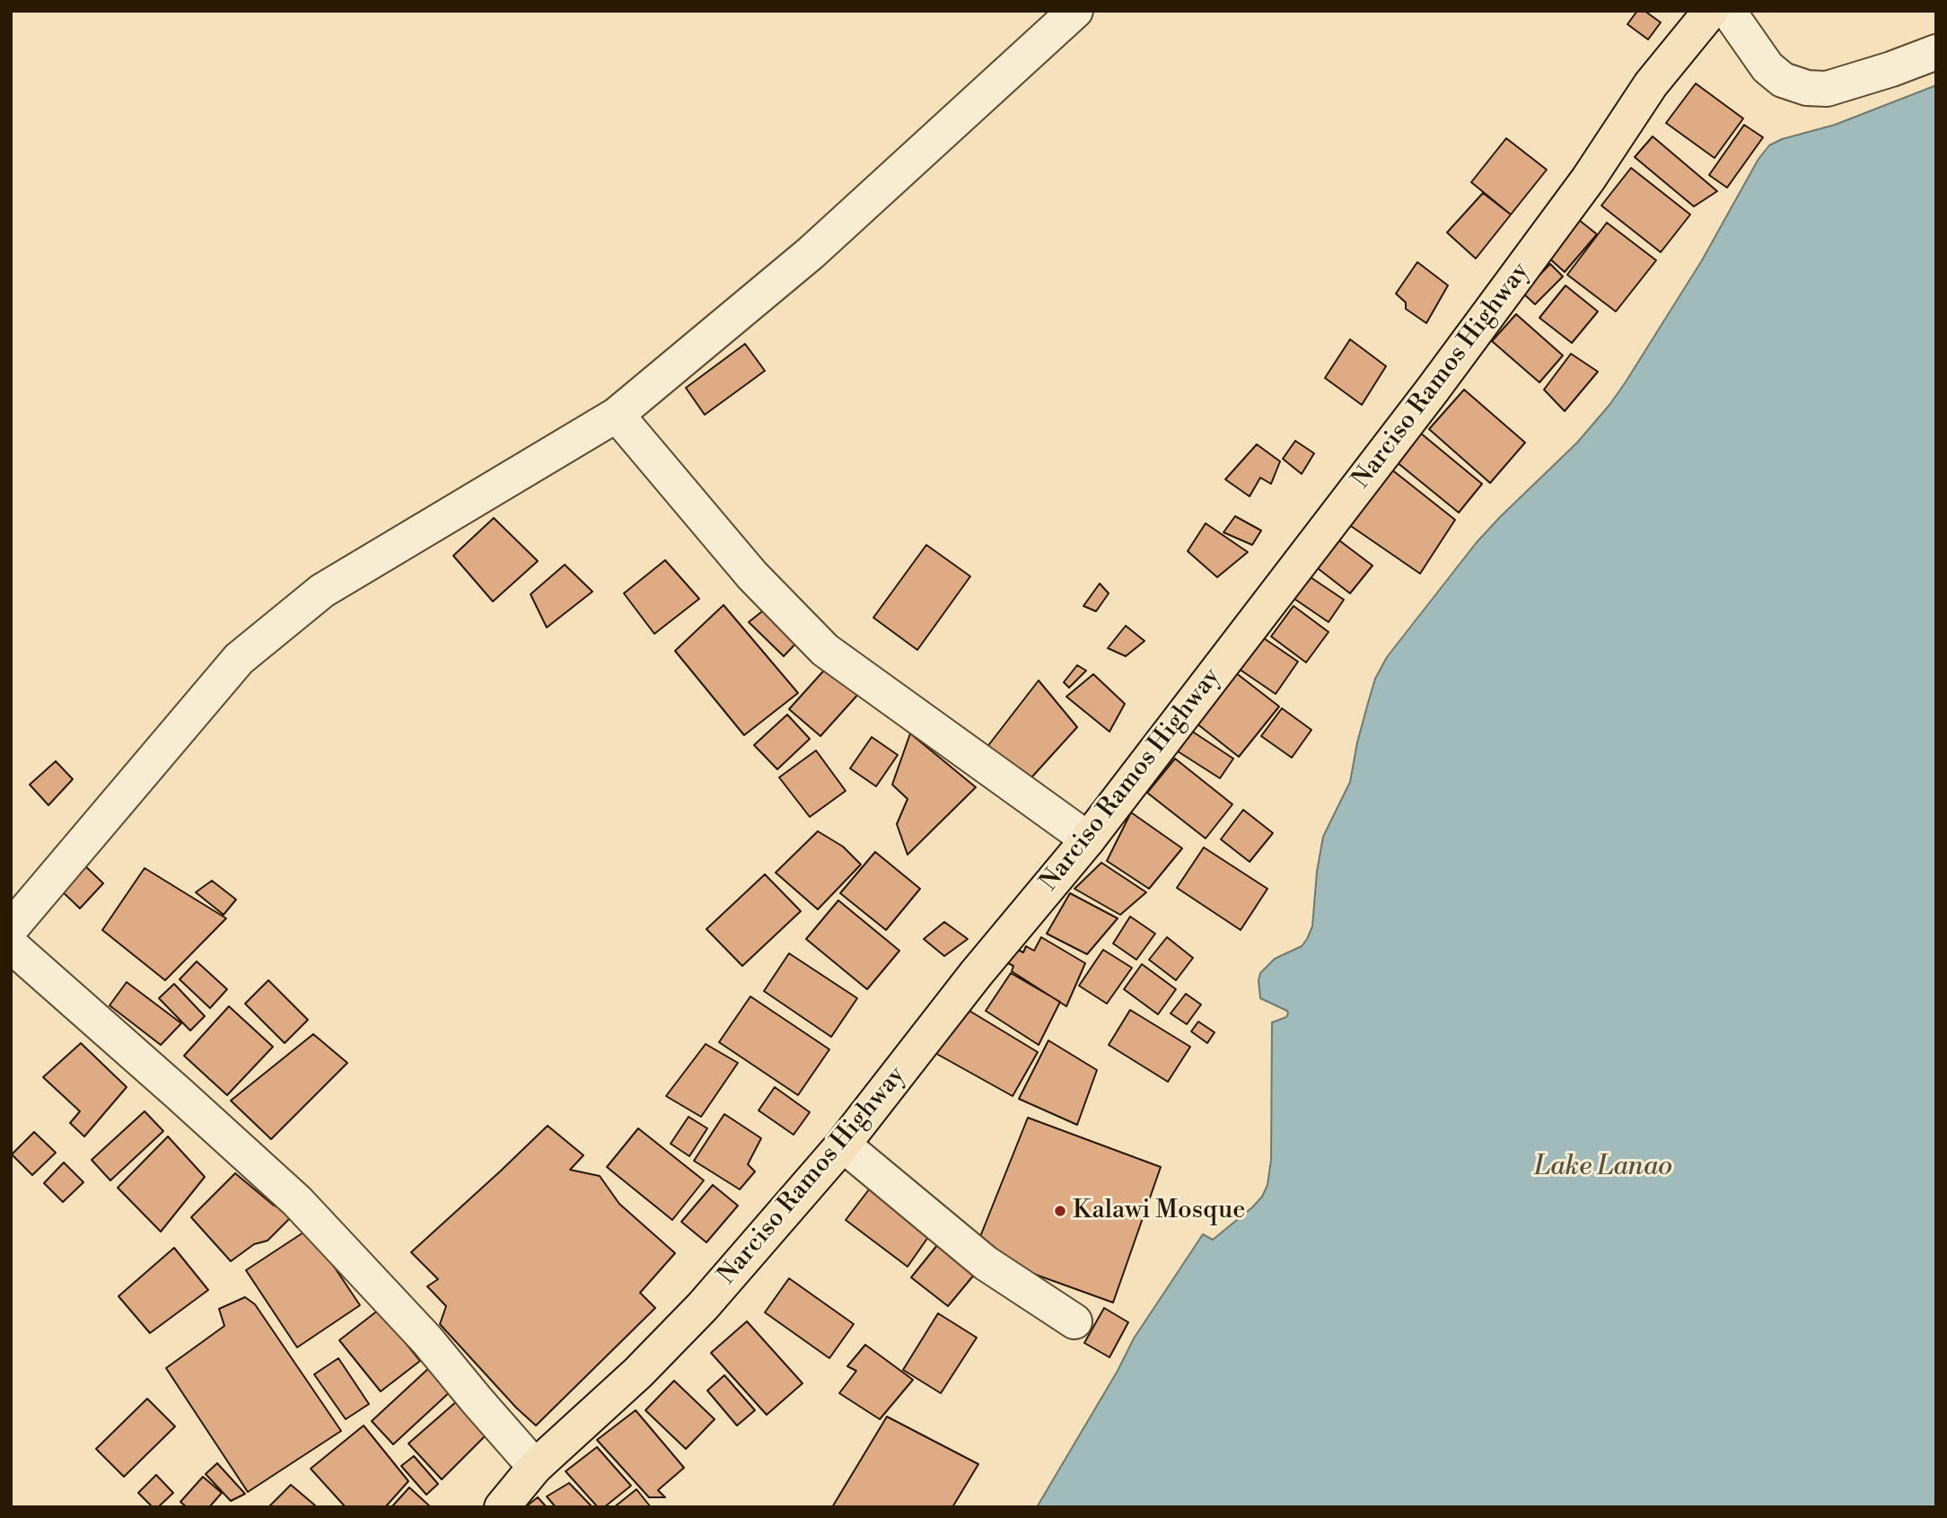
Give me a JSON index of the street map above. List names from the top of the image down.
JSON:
{
  "streets": {
    "highway": ["Narciso Ramos Highway"]
  },
  "water": ["Lake Lanao"],
  "places": ["Kalawi Mosque"]
}
